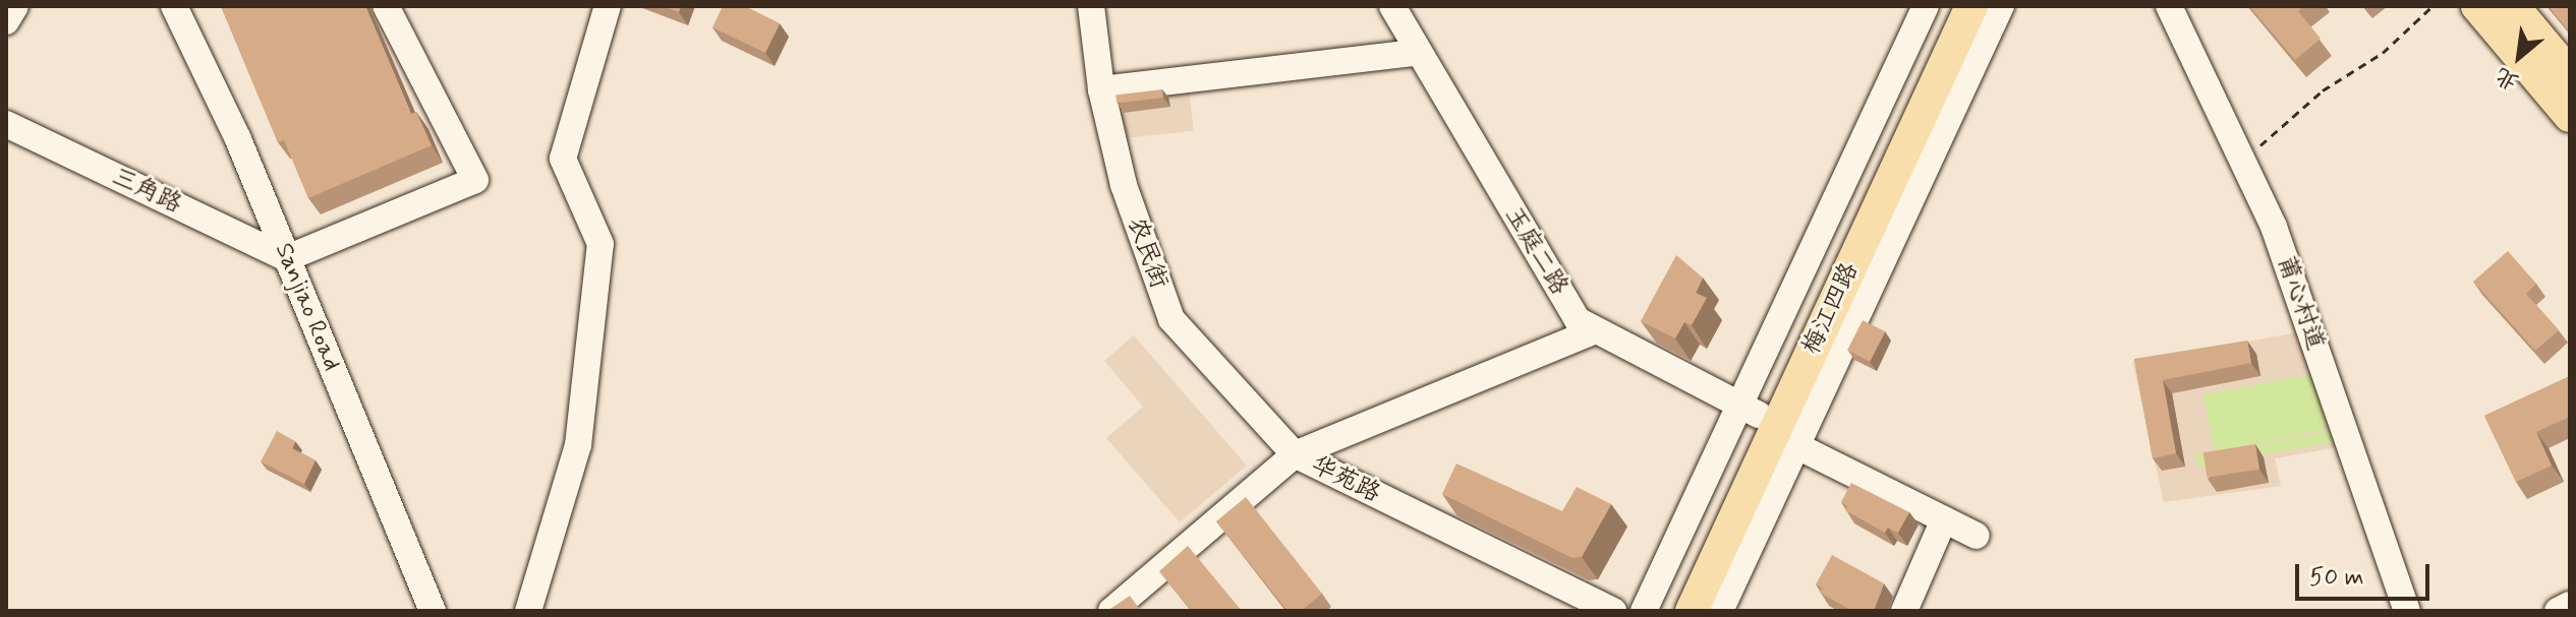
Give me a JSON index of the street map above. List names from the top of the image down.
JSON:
{
  "streets": {
    "main road": ["梅江四路"],
    "street": [
      "三角路",
      "玉庭二路",
      "农民街",
      "莆心村道",
      "Sanjiao Road",
      "华苑路"
    ]
  },
  "crossings": [
    ["三角路", "Sanjiao Road"],
    ["玉庭二路", "梅江四路"],
    ["农民街", "华苑路"]
  ],
  "scale_bar": "50 m",
  "north": "bottom left"
}
